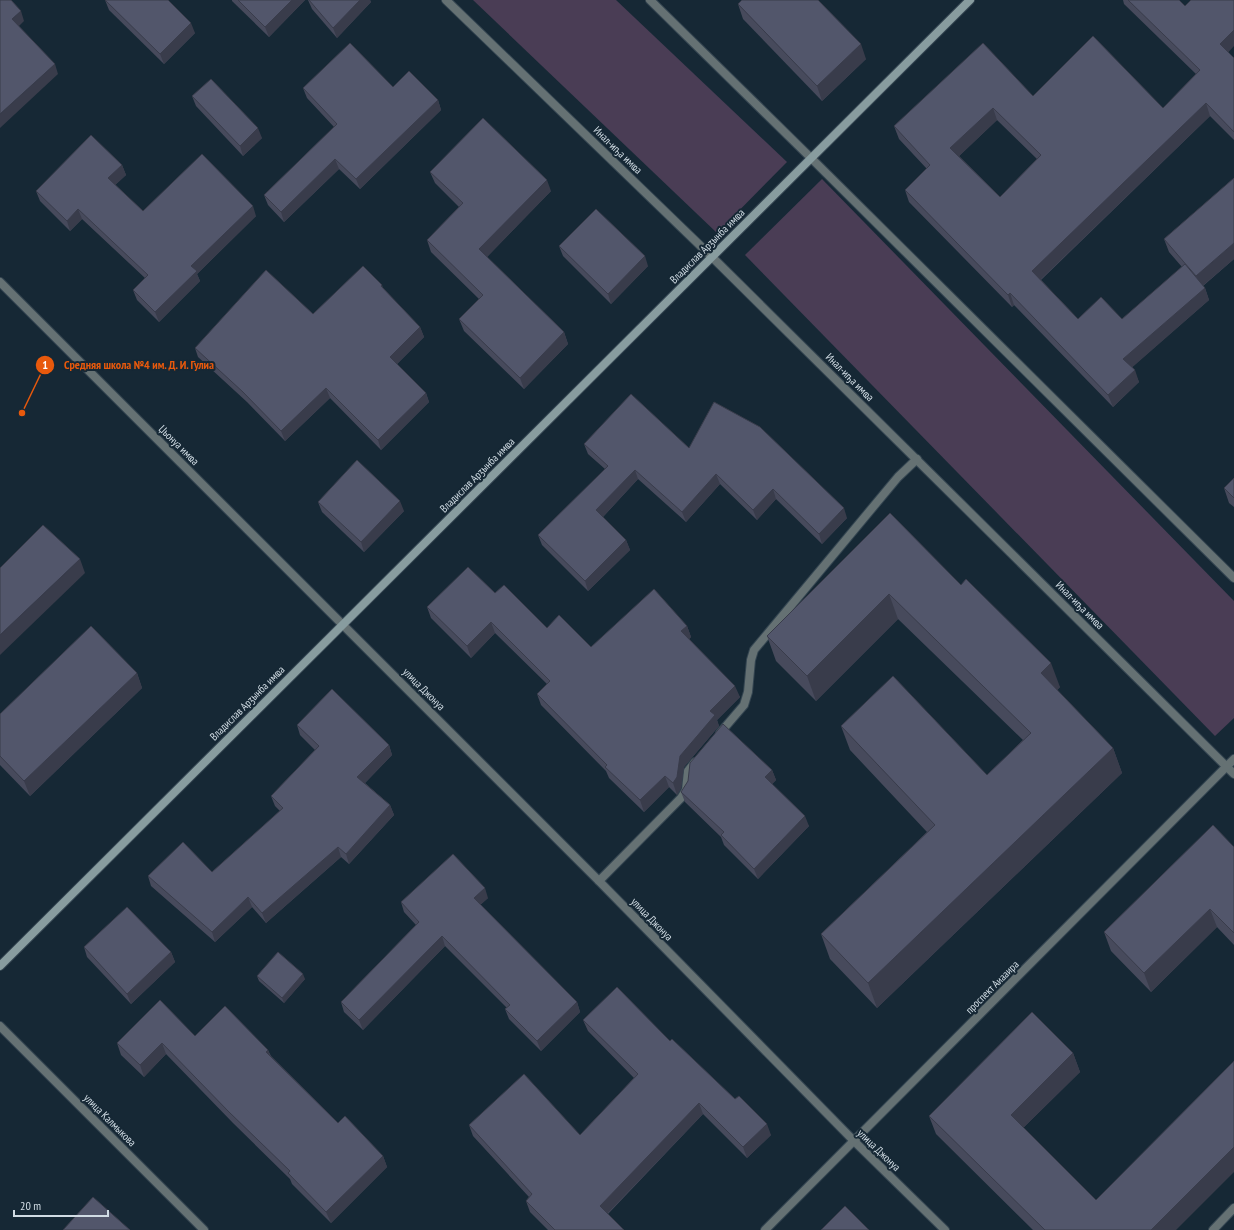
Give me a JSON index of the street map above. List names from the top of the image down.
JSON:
{
  "streets": {
    "main road": ["Владислав Арӡынба имҩа"],
    "street": [
      "Инал-иҧа имҩа",
      "Џьонуа имҩа",
      "улица Джонуа",
      "проспект Аиааира",
      "улица Калмыкова"
    ]
  },
  "crossings": [
    ["Инал-иҧа имҩа", "Владислав Арӡынба имҩа"],
    ["Инал-иҧа имҩа", "проспект Аиааира"],
    ["Владислав Арӡынба имҩа", "Џьонуа имҩа"],
    ["Владислав Арӡынба имҩа", "улица Джонуа"],
    ["Џьонуа имҩа", "улица Джонуа"],
    ["улица Джонуа", "проспект Аиааира"]
  ],
  "places": ["Средняя школа №4 им. Д. И. Гулиа"],
  "scale_bar": "20 m"
}
